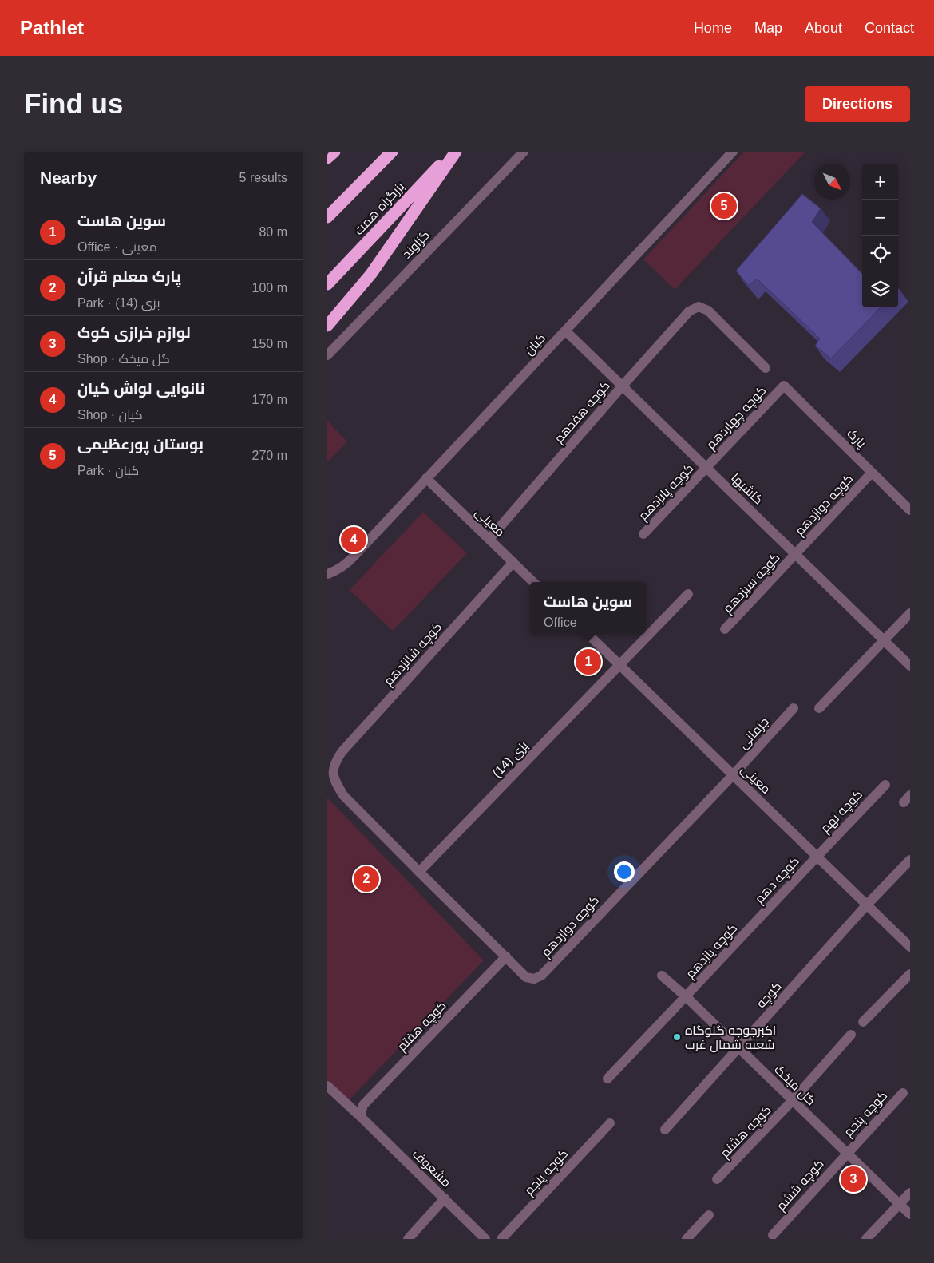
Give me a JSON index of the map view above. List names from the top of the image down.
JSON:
{
  "streets": {
    "highway": ["بزرگراه همت"],
    "street": [
      "گزاوند",
      "کیان",
      "کوچه هفدهم",
      "کوچه چهاردهم",
      "پارک",
      "کاشیها",
      "کوچه پانزدهم",
      "کوچه دوازدهم",
      "معینی",
      "کوچه سیزدهم",
      "کوچه شانزدهم",
      "جزمانی",
      "بزی (14)",
      "کوچه نهم",
      "کوچه دهم",
      "کوچه یازدهم",
      "کوچه",
      "کوچه هفتم",
      "گل میخک",
      "کوچه پنجم",
      "کوچه هشتم",
      "مشعوف",
      "کوچه ششم"
    ]
  },
  "crossings": [
    ["کیان", "کاشیها"],
    ["کیان", "معینی"],
    ["کوچه هفدهم", "کاشیها"],
    ["کوچه هفدهم", "معینی"],
    ["کوچه چهاردهم", "پارک"],
    ["کوچه چهاردهم", "کاشیها"],
    ["کوچه چهاردهم", "کوچه پانزدهم"],
    ["پارک", "کوچه دوازدهم"],
    ["کاشیها", "کوچه پانزدهم"],
    ["کاشیها", "کوچه دوازدهم"],
    ["کاشیها", "کوچه سیزدهم"],
    ["کوچه دوازدهم", "معینی"],
    ["کوچه دوازدهم", "کوچه سیزدهم"],
    ["کوچه دوازدهم", "کوچه شانزدهم"],
    ["کوچه دوازدهم", "جزمانی"],
    ["کوچه دوازدهم", "بزی (14)"],
    ["کوچه دوازدهم", "کوچه هفتم"],
    ["معینی", "کوچه شانزدهم"],
    ["معینی", "جزمانی"],
    ["معینی", "بزی (14)"],
    ["معینی", "کوچه نهم"],
    ["معینی", "کوچه دهم"],
    ["معینی", "کوچه"],
    ["کوچه نهم", "کوچه دهم"],
    ["کوچه دهم", "کوچه یازدهم"],
    ["کوچه یازدهم", "گل میخک"],
    ["کوچه", "گل میخک"],
    ["کوچه هفتم", "مشعوف"],
    ["گل میخک", "کوچه پنجم"],
    ["گل میخک", "کوچه هشتم"],
    ["گل میخک", "کوچه ششم"],
    ["کوچه پنجم", "کوچه ششم"]
  ],
  "places": ["اکبرجوجه گلوگاه شعبه شمال غرب"],
  "north": "bottom right",
  "page": {
    "header": "Pathlet",
    "nav": [
      "Home",
      "Map",
      "About",
      "Contact"
    ],
    "buttons": "Directions",
    "title": "Find us",
    "heading": ["Nearby", "5 results"],
    "map_buttons": ["+", "−"],
    "pins": [
      "5",
      "4",
      "1",
      "2",
      "3"
    ],
    "list": [
      {
        "mark": "1",
        "name": "سوین هاست",
        "note": "Office · معینی",
        "value": "80 m"
      },
      {
        "mark": "2",
        "name": "پارک معلم قرآن",
        "note": "Park · بزی (14)",
        "value": "100 m"
      },
      {
        "mark": "3",
        "name": "لوازم خرازی کوک",
        "note": "Shop · گل میخک",
        "value": "150 m"
      },
      {
        "mark": "4",
        "name": "نانوایی لواش کیان",
        "note": "Shop · کیان",
        "value": "170 m"
      },
      {
        "mark": "5",
        "name": "بوستان پورعظیمی",
        "note": "Park · کیان",
        "value": "270 m"
      }
    ],
    "popup": ["سوین هاست", "Office"]
  }
}
